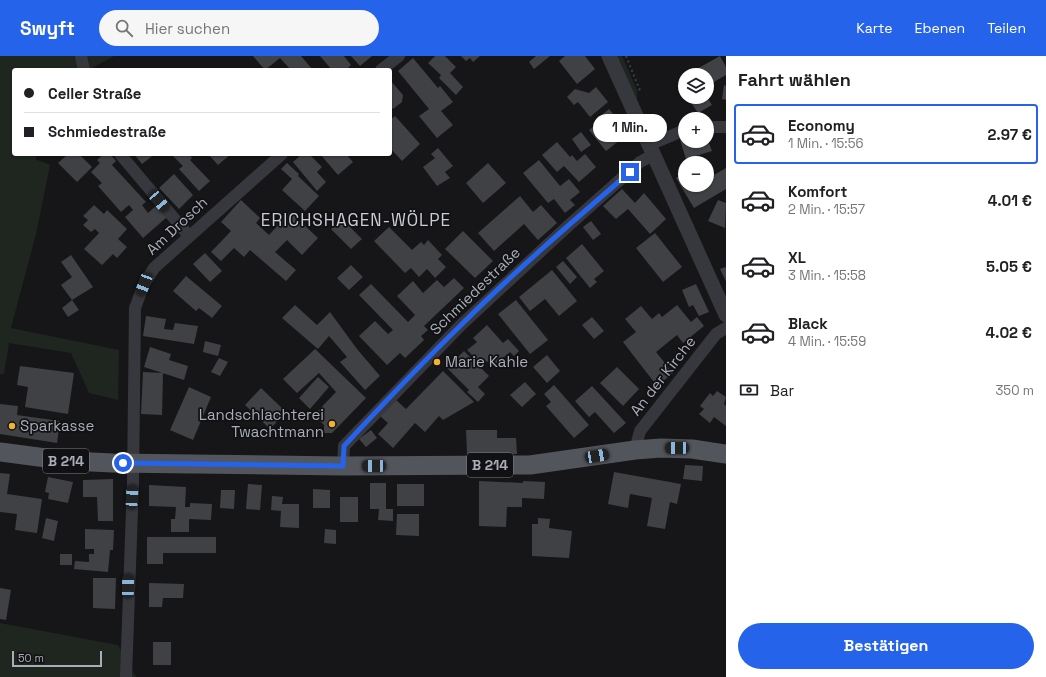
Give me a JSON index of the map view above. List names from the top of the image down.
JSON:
{
  "streets": {
    "main road": ["B 214"],
    "street": ["Am Drosch", "Schmiedestraße", "An der Kirche"]
  },
  "crossings": [
    ["Am Drosch", "B 214"],
    ["Schmiedestraße", "B 214"],
    ["An der Kirche", "B 214"]
  ],
  "districts": ["ERICHSHAGEN-WÖLPE"],
  "places": ["Marie Kahle", "Landschlachterei Twachtmann", "Sparkasse"],
  "scale_bar": "50 m",
  "page": {
    "header": "Swyft",
    "search": "Hier suchen",
    "nav": ["Karte", "Ebenen", "Teilen"],
    "heading": "Fahrt wählen",
    "map_buttons": ["+", "−"],
    "banner": ["Celler Straße", "Schmiedestraße"],
    "list": [
      {
        "name": "Economy",
        "note": "1 Min. · 15:56",
        "value": "2.97 €"
      },
      {
        "name": "Komfort",
        "note": "2 Min. · 15:57",
        "value": "4.01 €"
      },
      {
        "name": "XL",
        "note": "3 Min. · 15:58",
        "value": "5.05 €"
      },
      {
        "name": "Black",
        "note": "4 Min. · 15:59",
        "value": "4.02 €"
      }
    ],
    "bubble": "1 Min.",
    "pay": ["Bar", "350 m"],
    "buttons": "Bestätigen",
    "scale": "50 m"
  }
}
